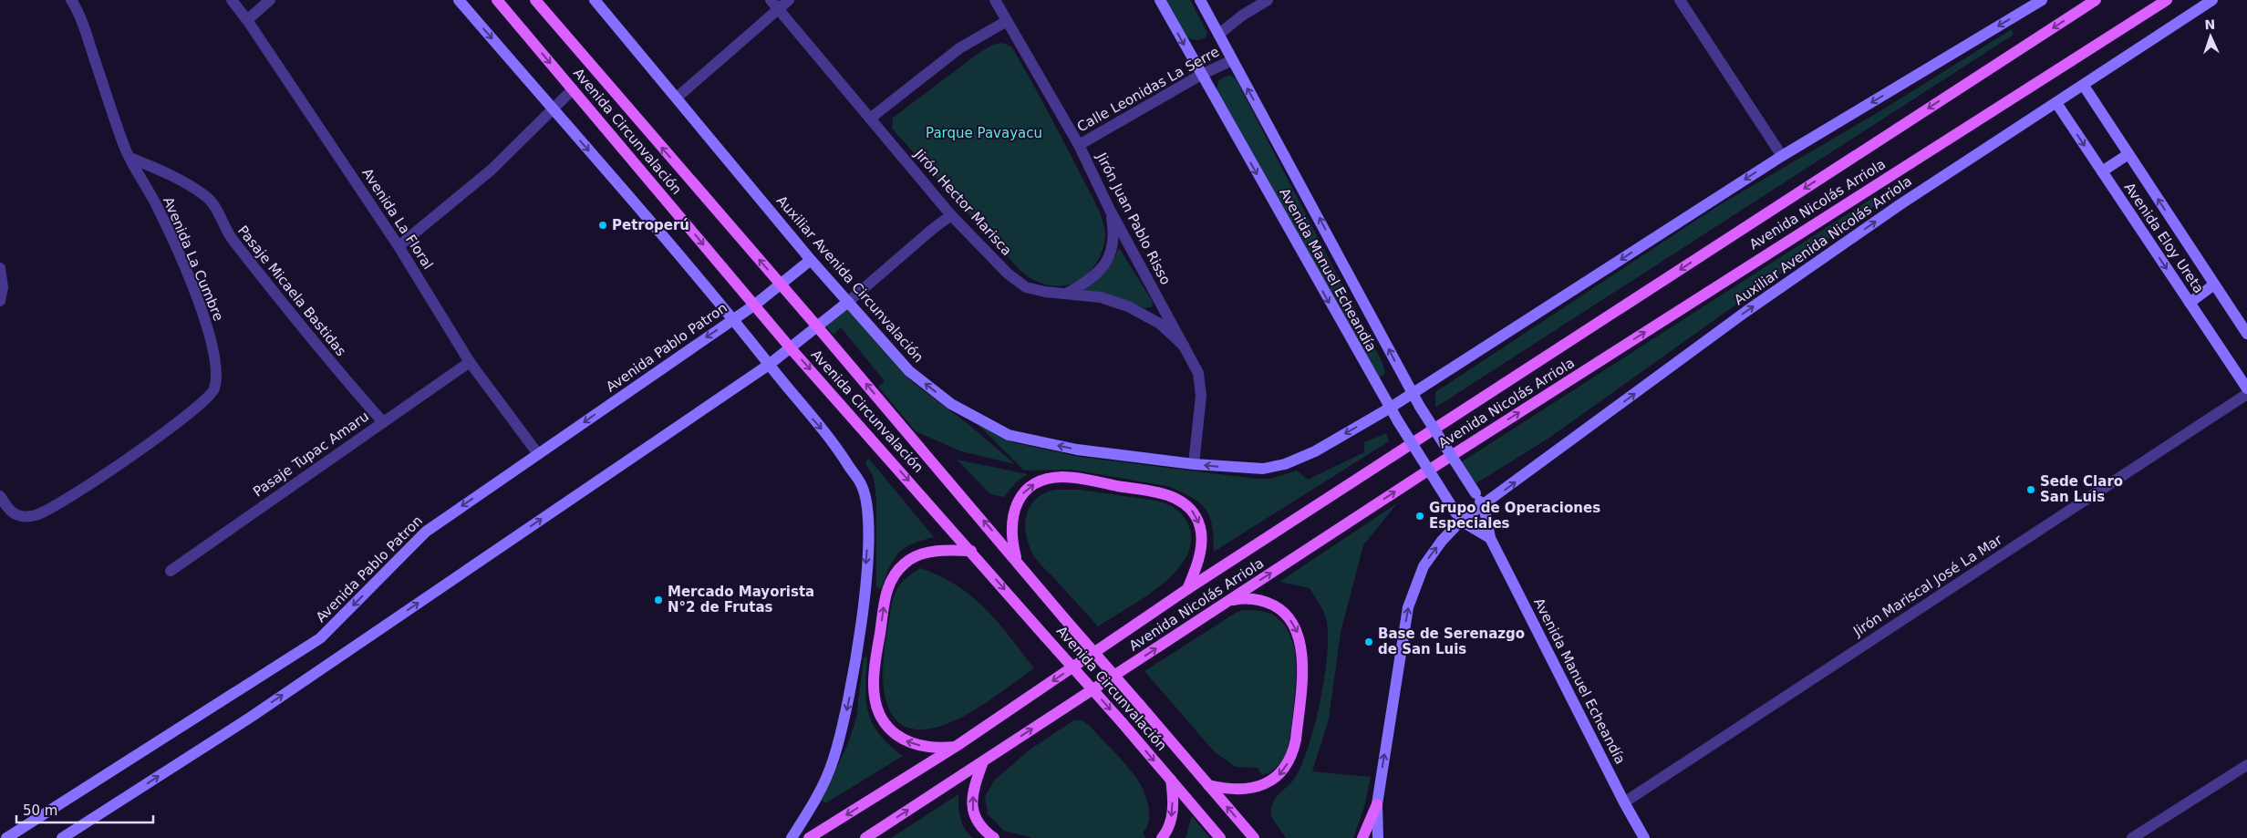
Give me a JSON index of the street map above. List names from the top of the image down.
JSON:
{
  "streets": {
    "main road": ["Avenida Circunvalación", "Avenida Nicolás Arriola"],
    "street": [
      "Calle Leonidas La Serre",
      "Jirón Hector Marisca",
      "Avenida La Floral",
      "Jirón Juan Pablo Risso",
      "Avenida Eloy Ureta",
      "Auxiliar Avenida Nicolás Arriola",
      "Avenida La Cumbre",
      "Avenida Manuel Echeandía",
      "Auxiliar Avenida Circunvalación",
      "Pasaje Micaela Bastidas",
      "Avenida Pablo Patron",
      "Pasaje Tupac Amaru",
      "Jirón Mariscal José La Mar"
    ]
  },
  "crossings": [
    ["Calle Leonidas La Serre", "Jirón Juan Pablo Risso"],
    ["Calle Leonidas La Serre", "Avenida Manuel Echeandía"],
    ["Avenida Circunvalación", "Avenida Pablo Patron"],
    ["Jirón Hector Marisca", "Jirón Juan Pablo Risso"],
    ["Avenida La Floral", "Avenida Pablo Patron"],
    ["Avenida La Floral", "Pasaje Tupac Amaru"],
    ["Jirón Juan Pablo Risso", "Auxiliar Avenida Circunvalación"],
    ["Avenida Eloy Ureta", "Auxiliar Avenida Nicolás Arriola"],
    ["Auxiliar Avenida Nicolás Arriola", "Avenida Manuel Echeandía"],
    ["Avenida La Cumbre", "Pasaje Micaela Bastidas"],
    ["Avenida Manuel Echeandía", "Auxiliar Avenida Circunvalación"],
    ["Avenida Manuel Echeandía", "Jirón Mariscal José La Mar"],
    ["Auxiliar Avenida Circunvalación", "Avenida Pablo Patron"],
    ["Pasaje Micaela Bastidas", "Pasaje Tupac Amaru"]
  ],
  "one_way": ["Auxiliar Avenida Nicolás Arriola", "Auxiliar Avenida Circunvalación"],
  "parks": ["Parque Pavayacu"],
  "places": [
    "Petroperú",
    "Sede Claro San Luis",
    "Grupo de Operaciones Especiales",
    "Mercado Mayorista N°2 de Frutas",
    "Base de Serenazgo de San Luis"
  ],
  "scale_bar": "50 m",
  "north": "top"
}
